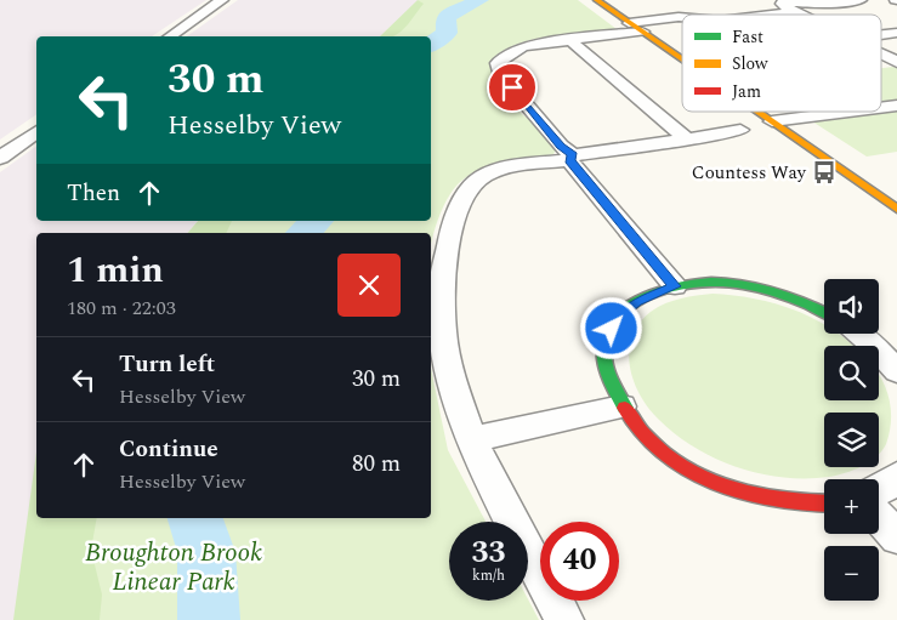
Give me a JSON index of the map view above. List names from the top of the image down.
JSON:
{
  "parks": ["Broughton Brook Linear Park"],
  "places": {
    "bus stop": ["Countess Way"]
  },
  "legend": ["Fast", "Slow", "Jam"],
  "page": {
    "turn": ["30 m", "Hesselby View"],
    "then": "Then",
    "heading": ["1 min", "180 m · 22:03"],
    "map_buttons": ["+", "−"],
    "list": [
      {
        "name": "Turn left",
        "note": "Hesselby View",
        "value": "30 m"
      },
      {
        "name": "Continue",
        "note": "Hesselby View",
        "value": "80 m"
      }
    ],
    "speed": "33 km/h",
    "limit": "40"
  }
}
